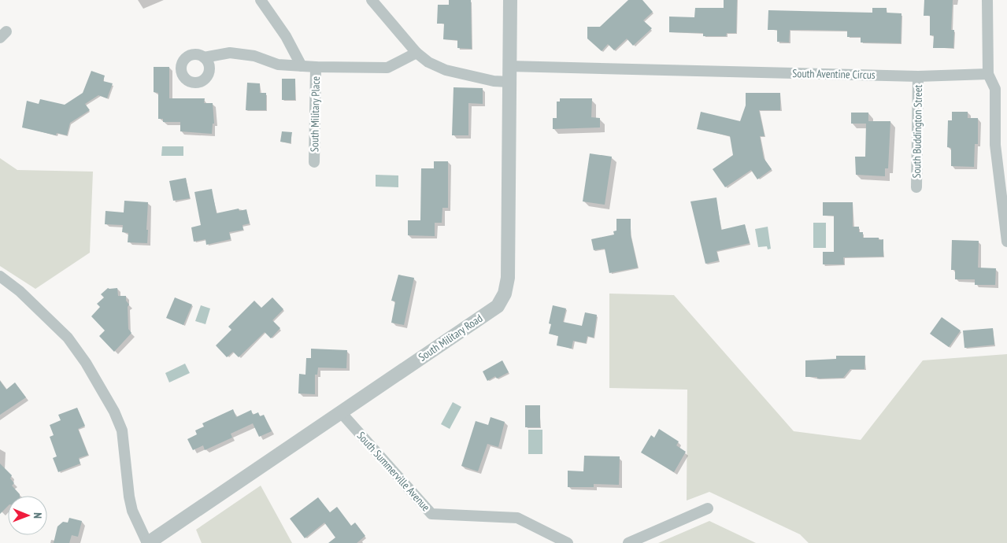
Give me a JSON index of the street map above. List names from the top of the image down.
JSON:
{
  "streets": {
    "street": [
      "South Aventine Circus",
      "South Military Place",
      "South Buddington Street",
      "South Military Road",
      "South Summerville Avenue"
    ]
  },
  "crossings": [
    ["South Aventine Circus", "South Buddington Street"],
    ["South Aventine Circus", "South Military Road"],
    ["South Military Road", "South Summerville Avenue"]
  ],
  "north": "right"
}
